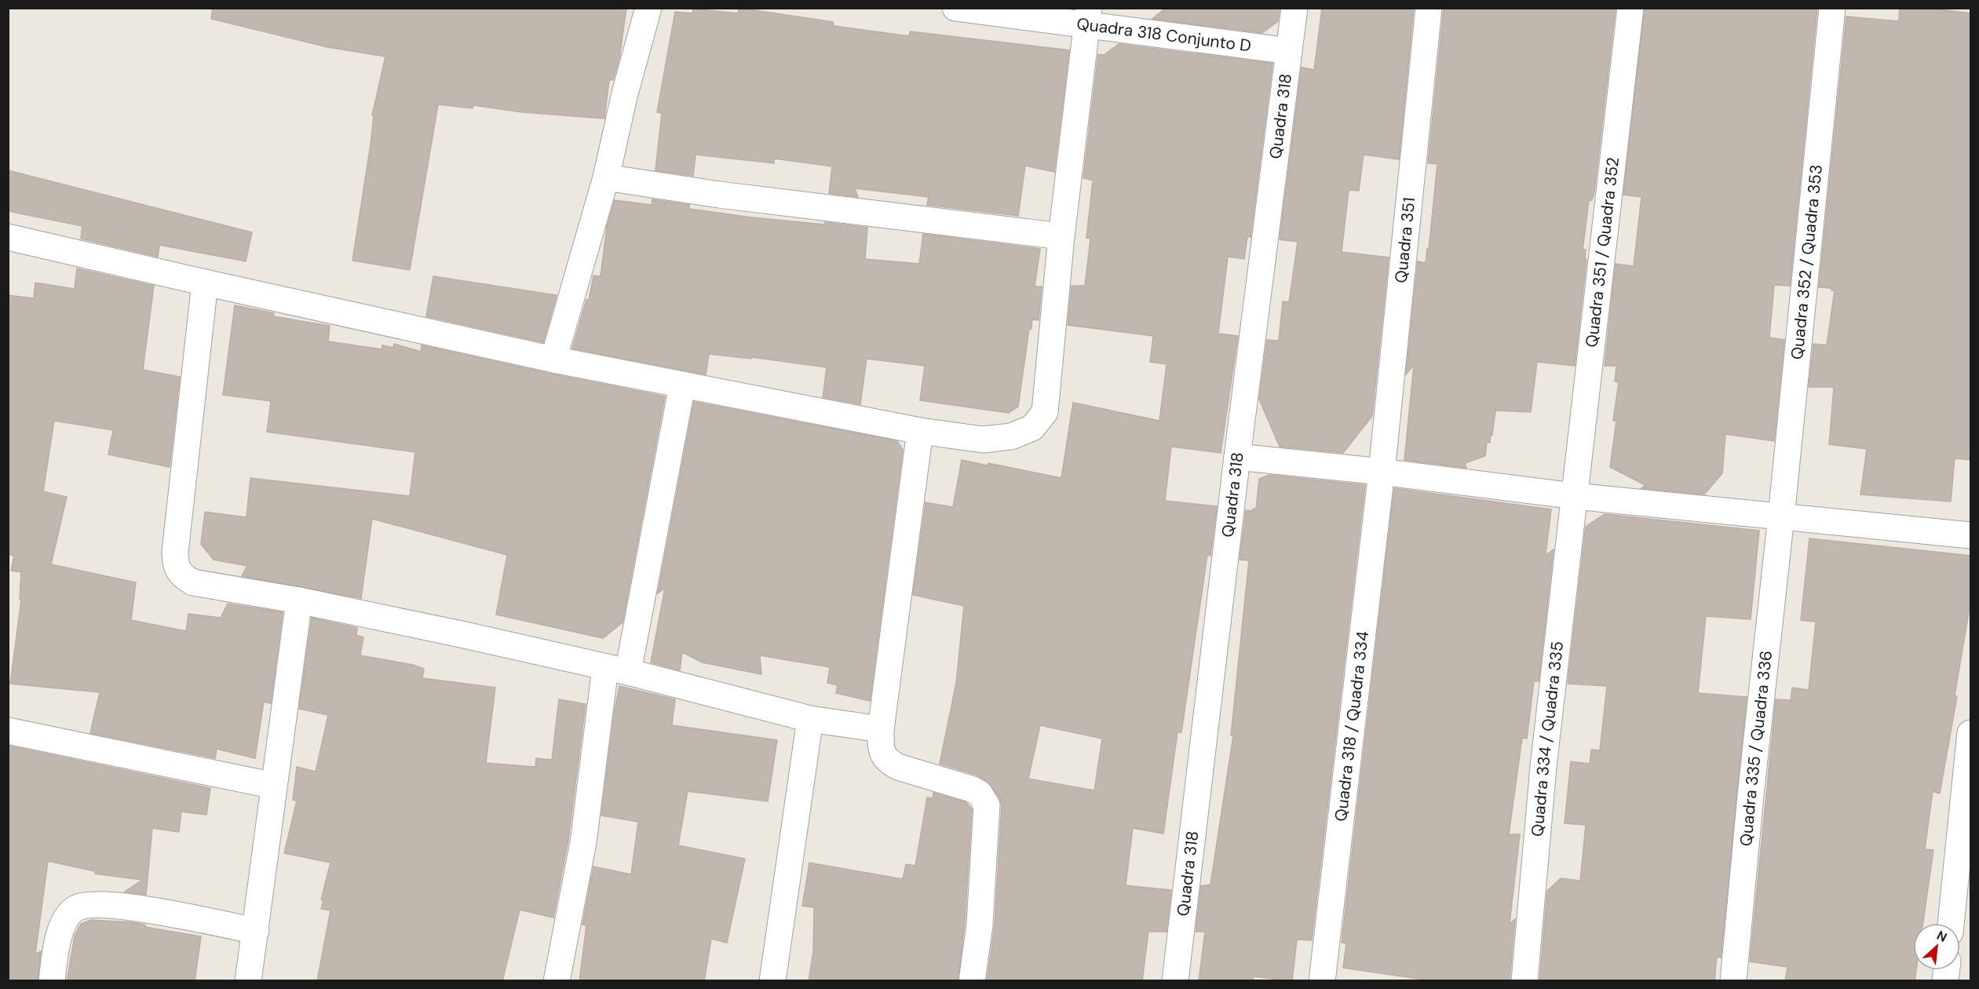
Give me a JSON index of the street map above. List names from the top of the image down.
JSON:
{
  "streets": {
    "street": [
      "Quadra 318 Conjunto D",
      "Quadra 318",
      "Quadra 351",
      "Quadra 351 / Quadra 352",
      "Quadra 352 / Quadra 353",
      "Quadra 318 / Quadra 334",
      "Quadra 334 / Quadra 335",
      "Quadra 335 / Quadra 336"
    ]
  },
  "crossings": [
    ["Quadra 318 Conjunto D", "Quadra 318"],
    ["Quadra 351", "Quadra 318 / Quadra 334"],
    ["Quadra 351 / Quadra 352", "Quadra 334 / Quadra 335"],
    ["Quadra 352 / Quadra 353", "Quadra 335 / Quadra 336"]
  ],
  "north": "top right"
}
